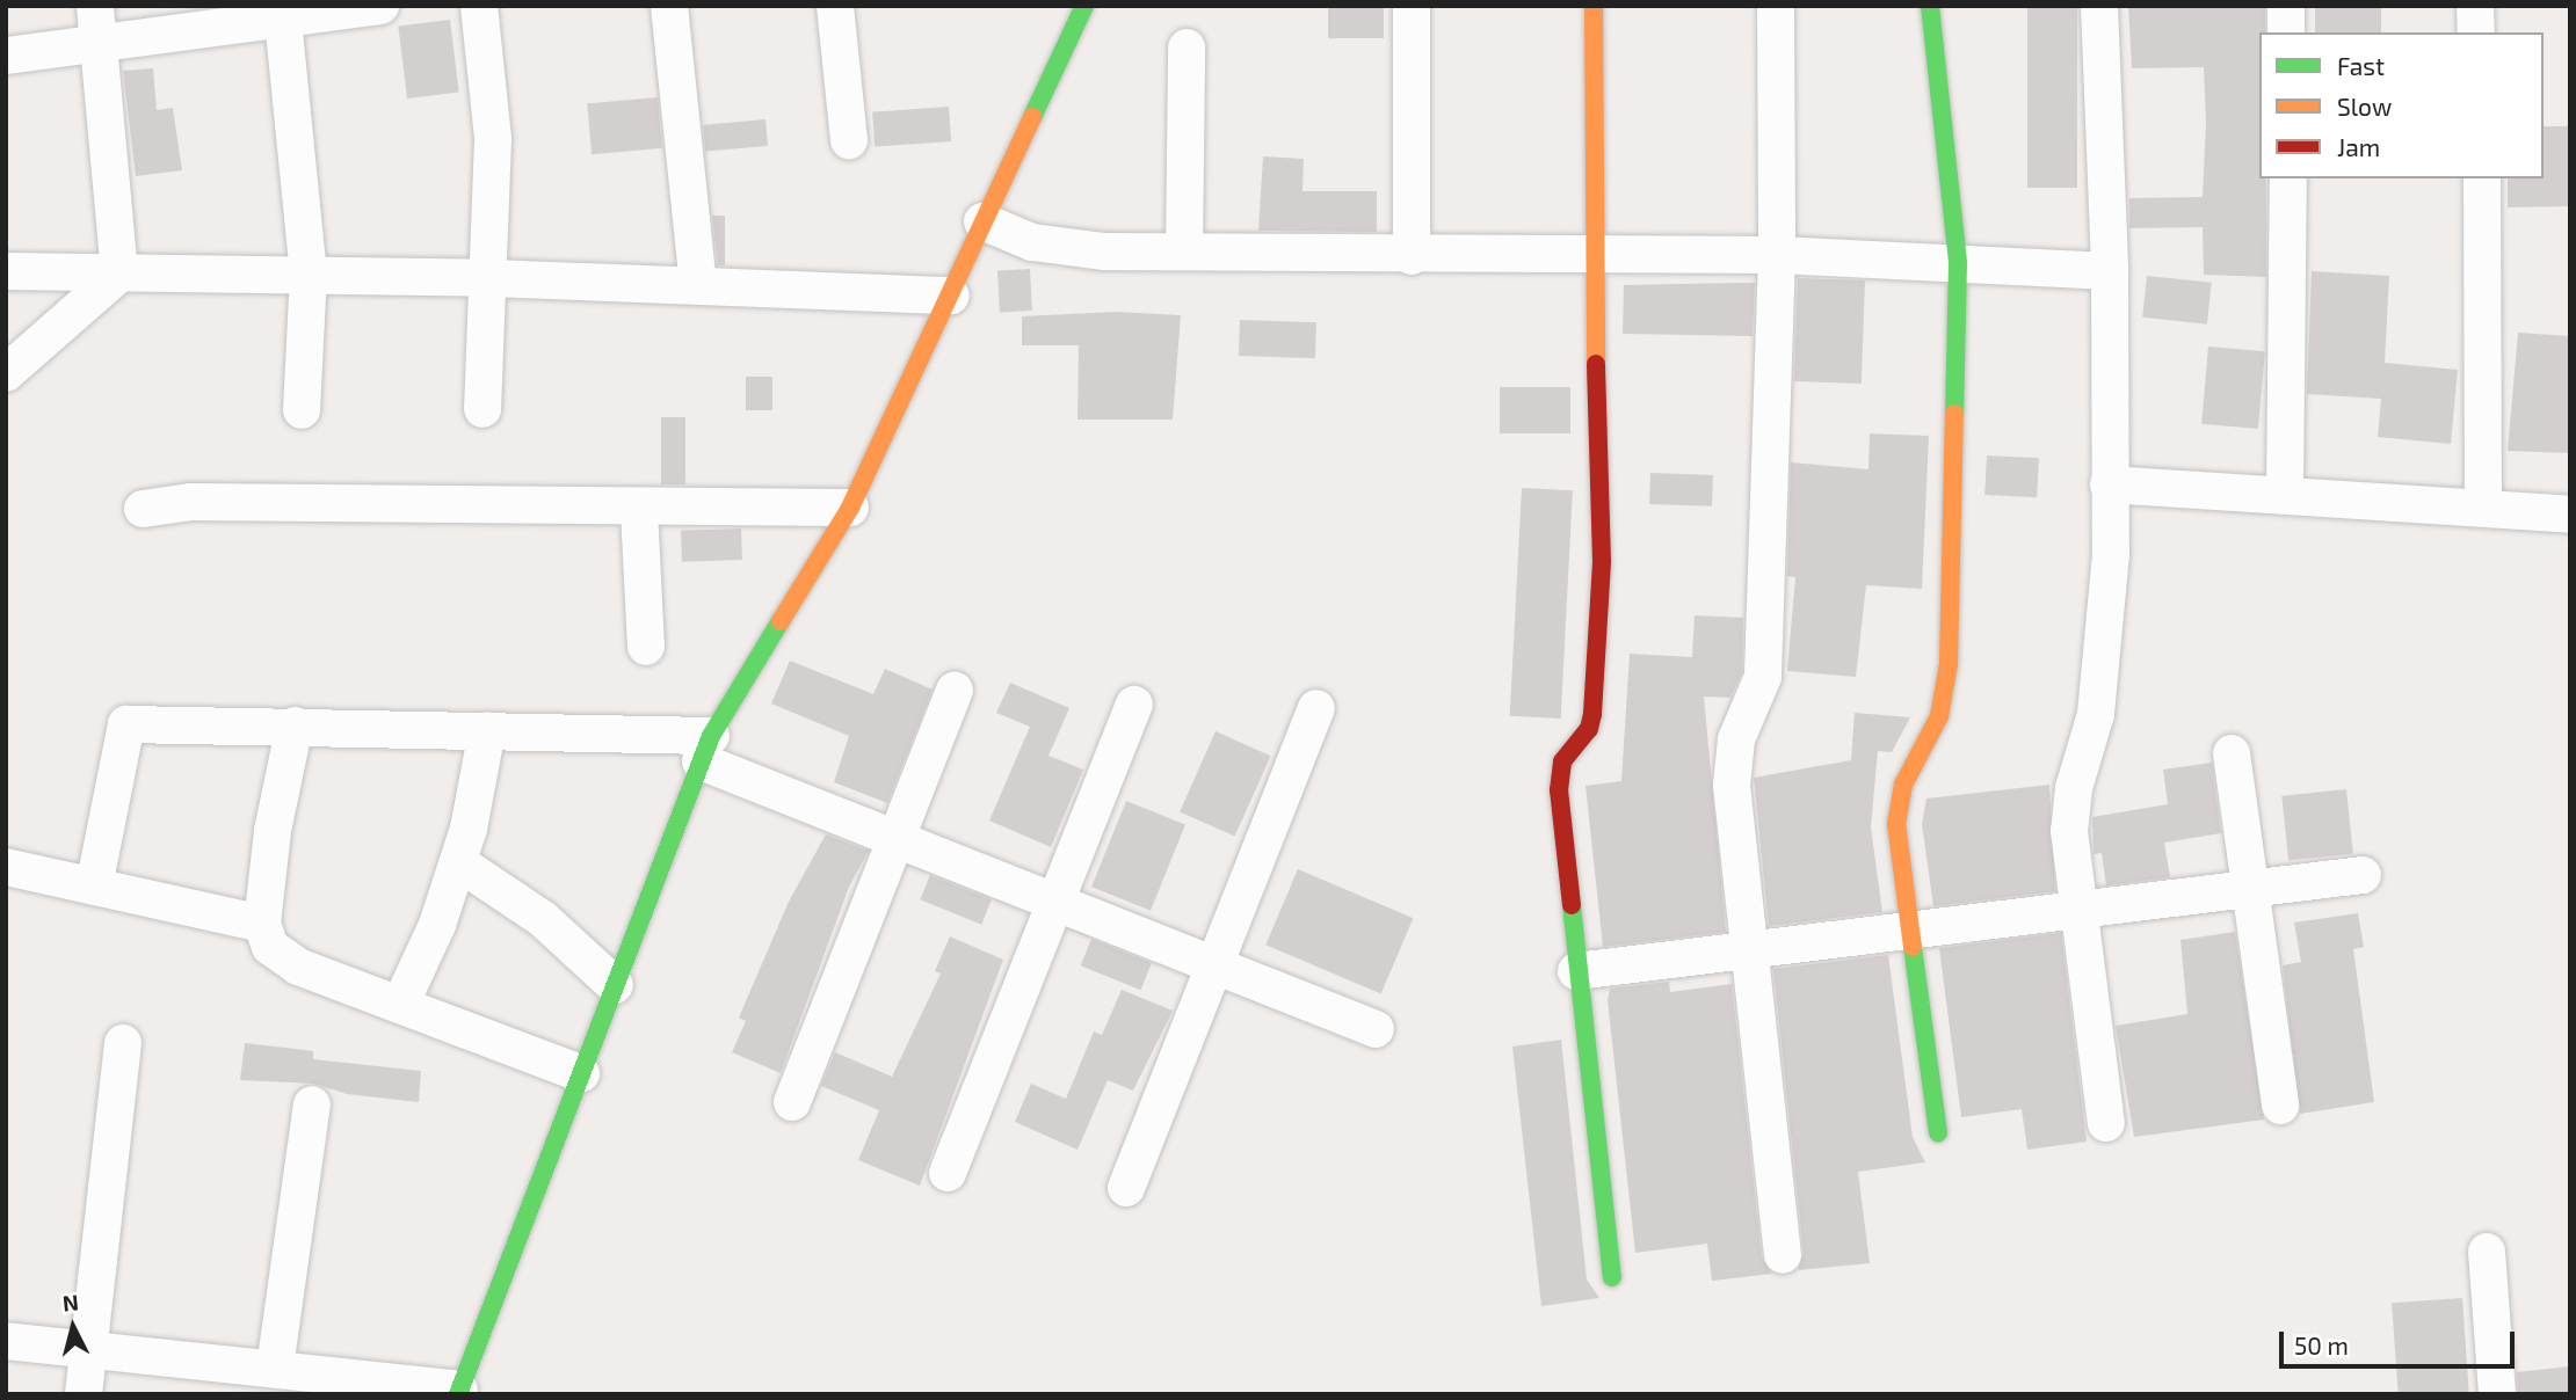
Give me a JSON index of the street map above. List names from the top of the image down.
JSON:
{
  "legend": ["Fast", "Slow", "Jam"],
  "scale_bar": "50 m",
  "north": "top"
}
